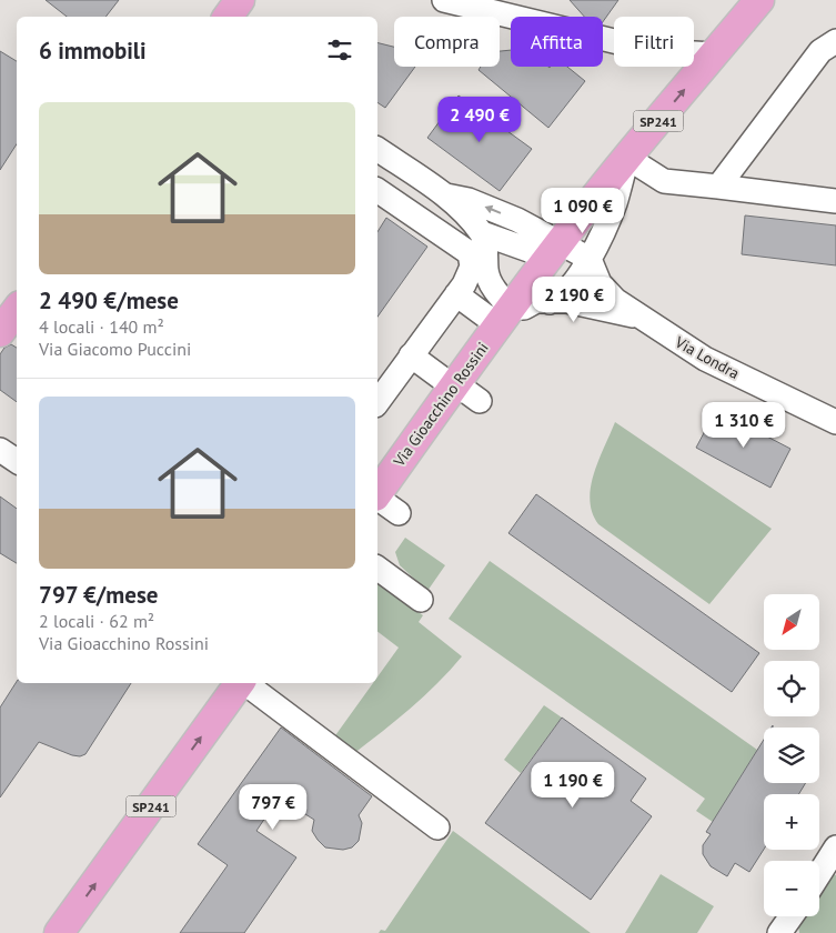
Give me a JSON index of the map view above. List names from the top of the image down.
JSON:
{
  "streets": {
    "main road": ["SP241", "Via Gioacchino Rossini"],
    "street": ["Via Londra"]
  },
  "crossings": [
    ["Via Londra", "Via Gioacchino Rossini"]
  ],
  "north": "bottom left",
  "page": {
    "chip": ["Compra", "Affitta", "Filtri"],
    "heading": "6 immobili",
    "list": [
      {
        "name": "2 490 €/mese",
        "note": "4 locali · 140 m² · Via Giacomo Puccini"
      },
      {
        "name": "797 €/mese",
        "note": "2 locali · 62 m² · Via Gioacchino Rossini"
      }
    ],
    "price": [
      "2 490 €",
      "1 090 €",
      "2 190 €",
      "1 310 €",
      "1 190 €",
      "797 €"
    ],
    "map_buttons": ["+", "−"]
  }
}
